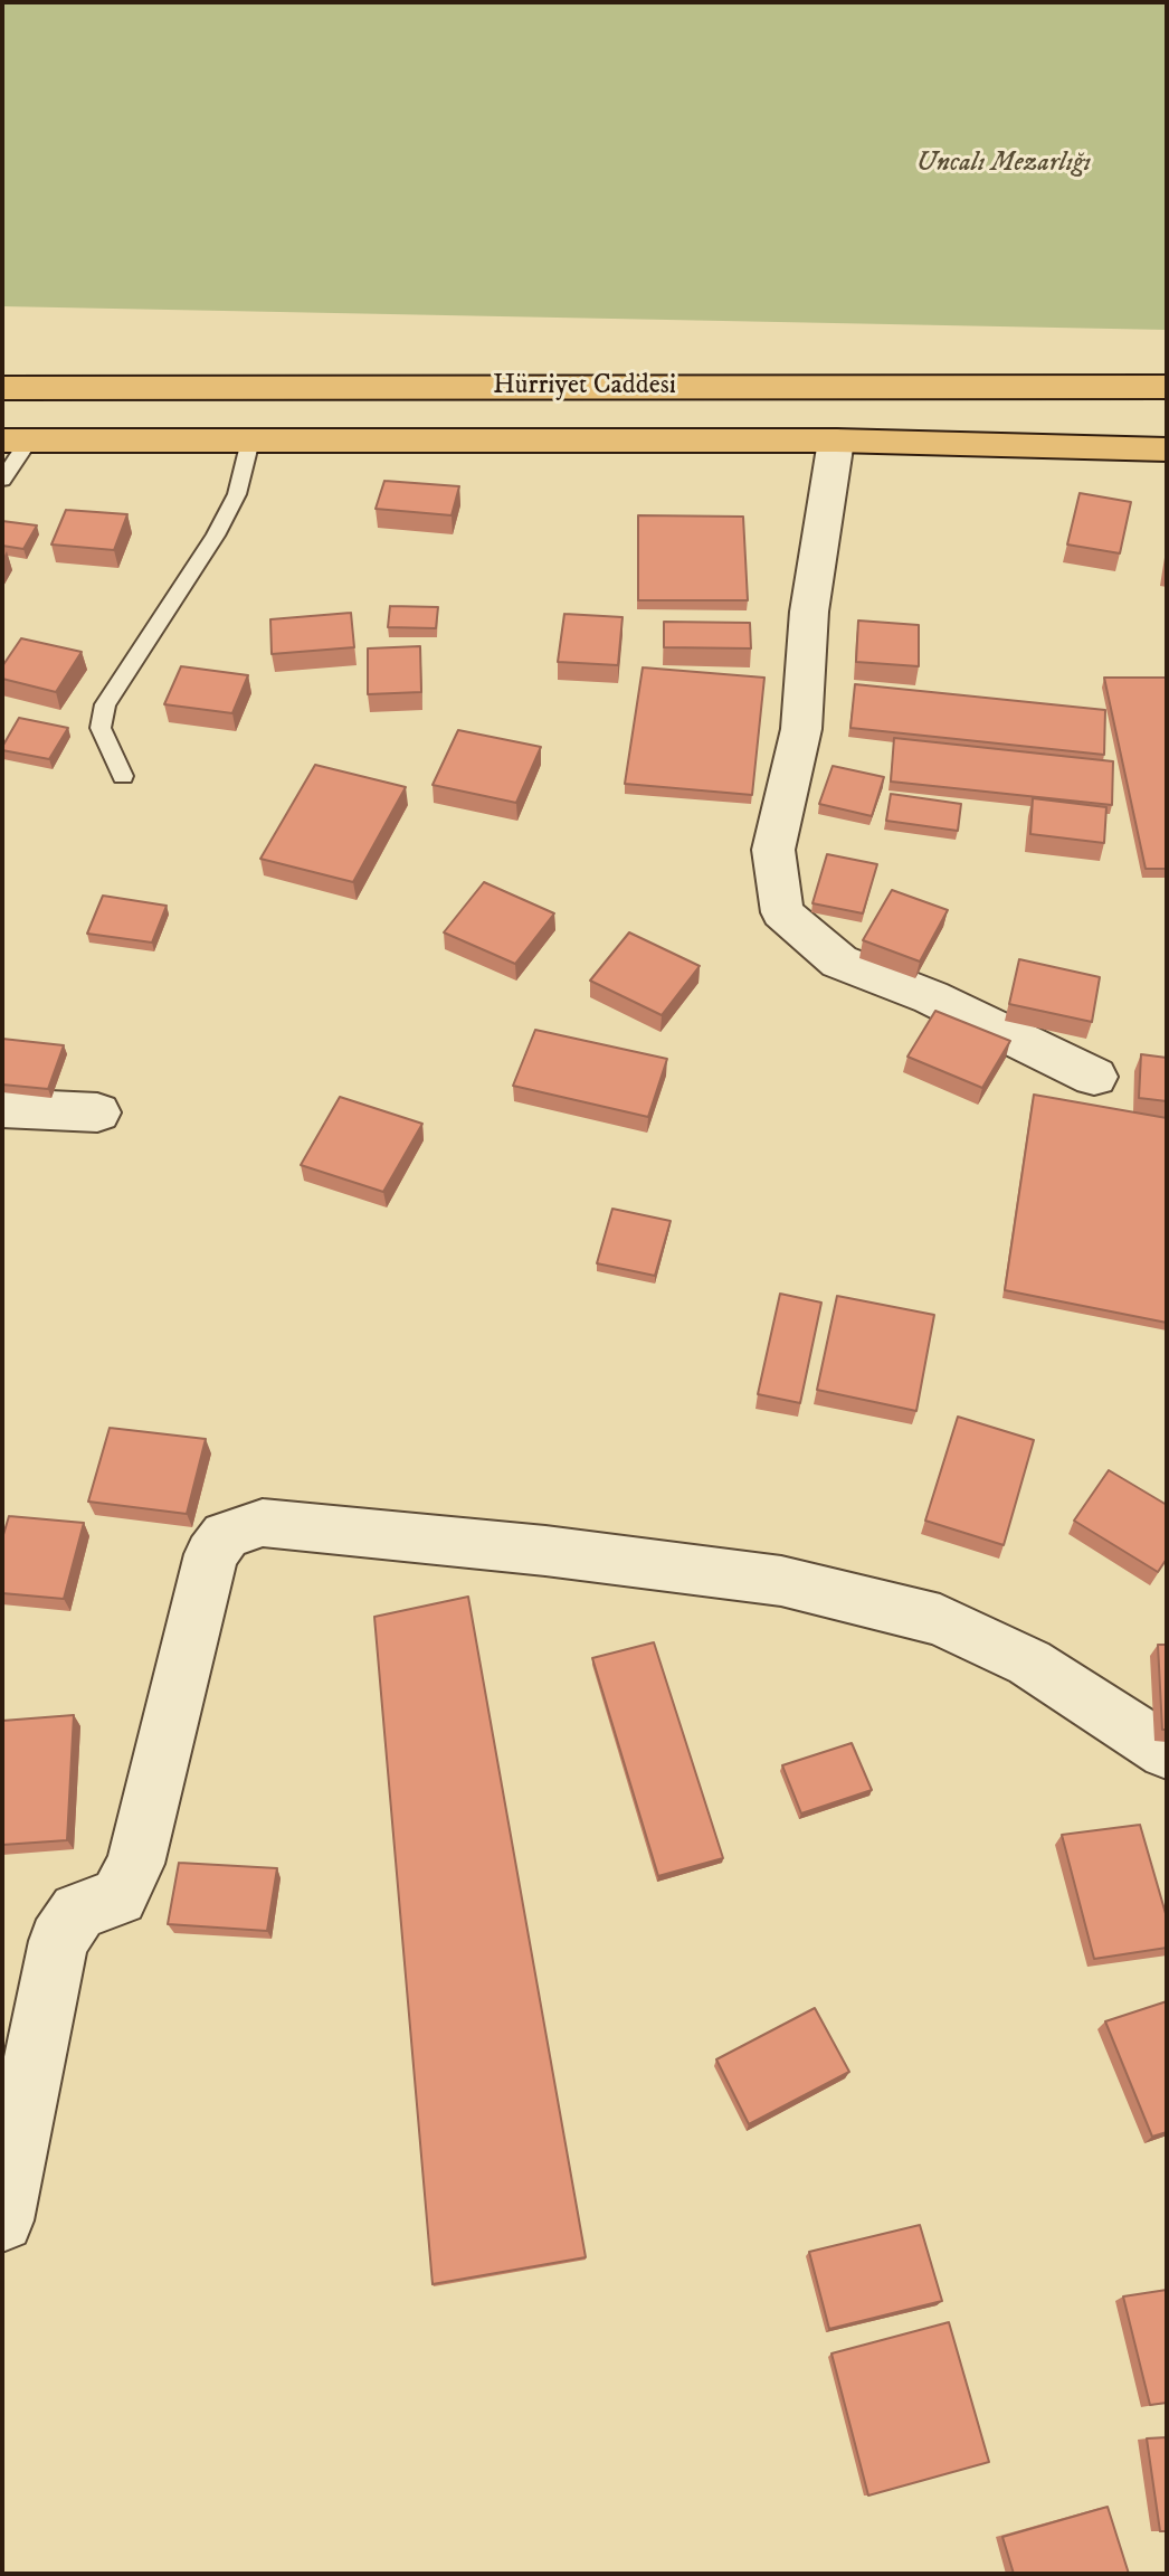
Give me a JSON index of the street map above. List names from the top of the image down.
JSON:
{
  "streets": {
    "highway": ["Hürriyet Caddesi"]
  },
  "parks": ["Uncalı Mezarlığı"]
}
